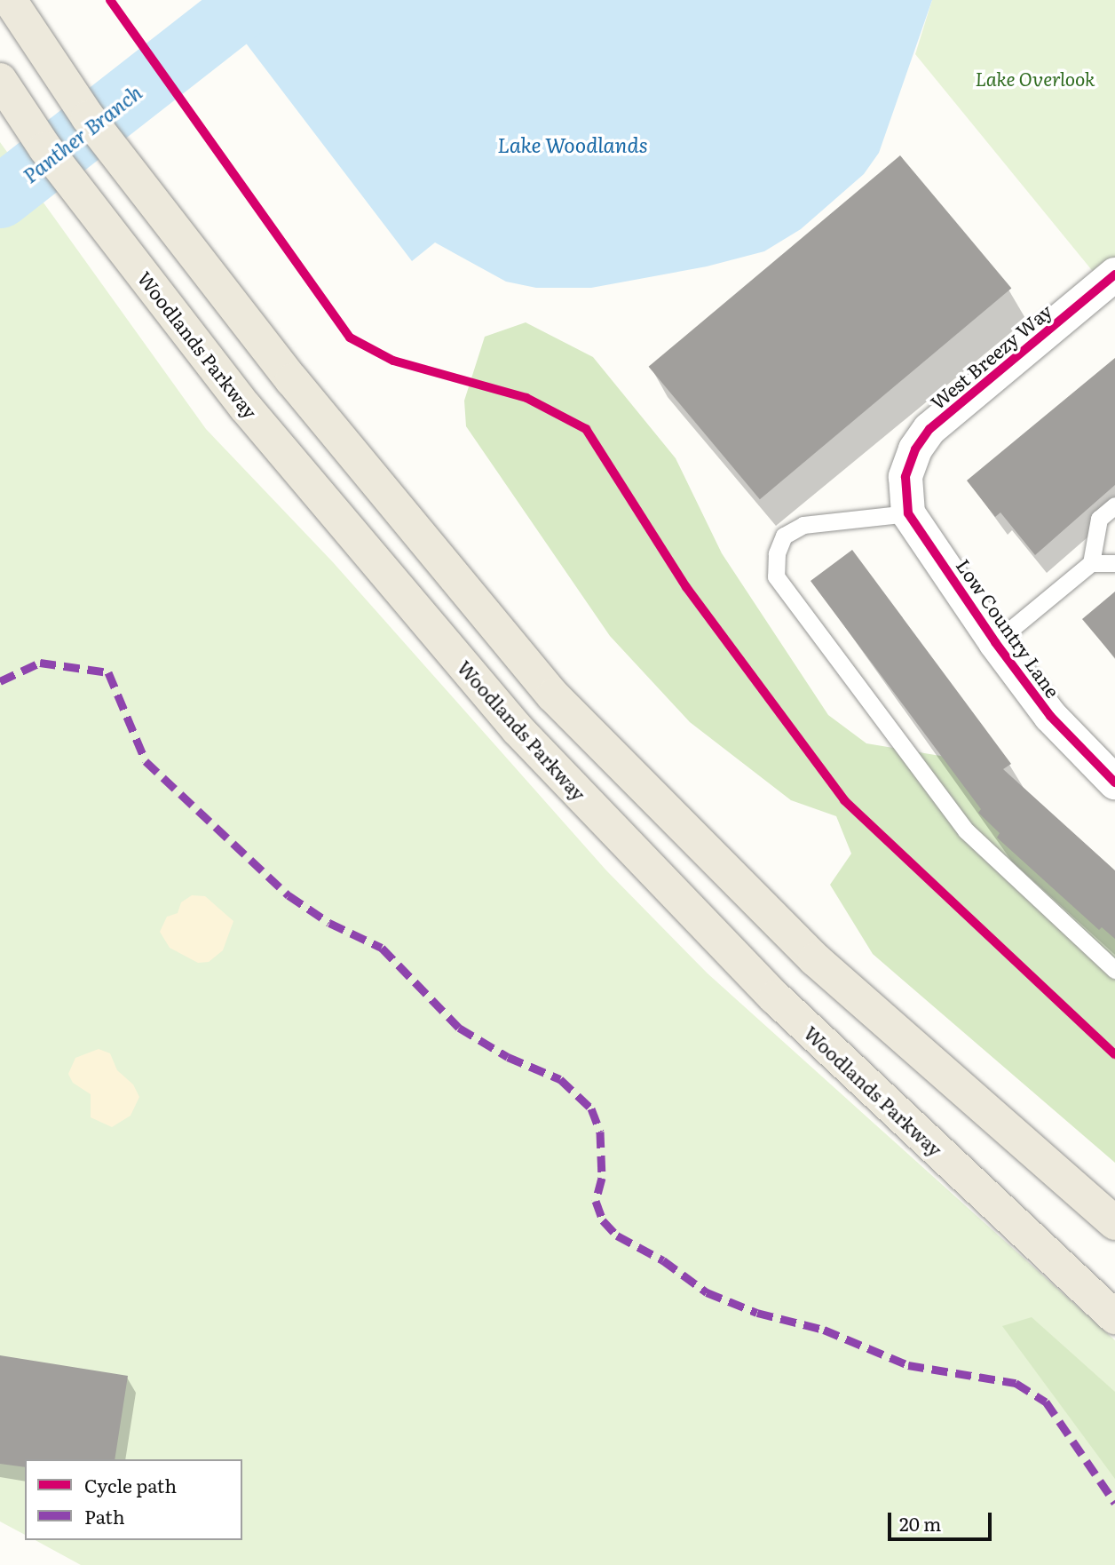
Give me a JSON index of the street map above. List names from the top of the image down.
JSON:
{
  "streets": {
    "main road": ["Woodlands Parkway"],
    "street": ["West Breezy Way", "Low Country Lane"]
  },
  "crossings": [
    ["West Breezy Way", "Low Country Lane"]
  ],
  "water": ["Panther Branch", "Lake Woodlands"],
  "parks": ["Lake Overlook"],
  "legend": ["Cycle path", "Path"],
  "scale_bar": "20 m"
}
